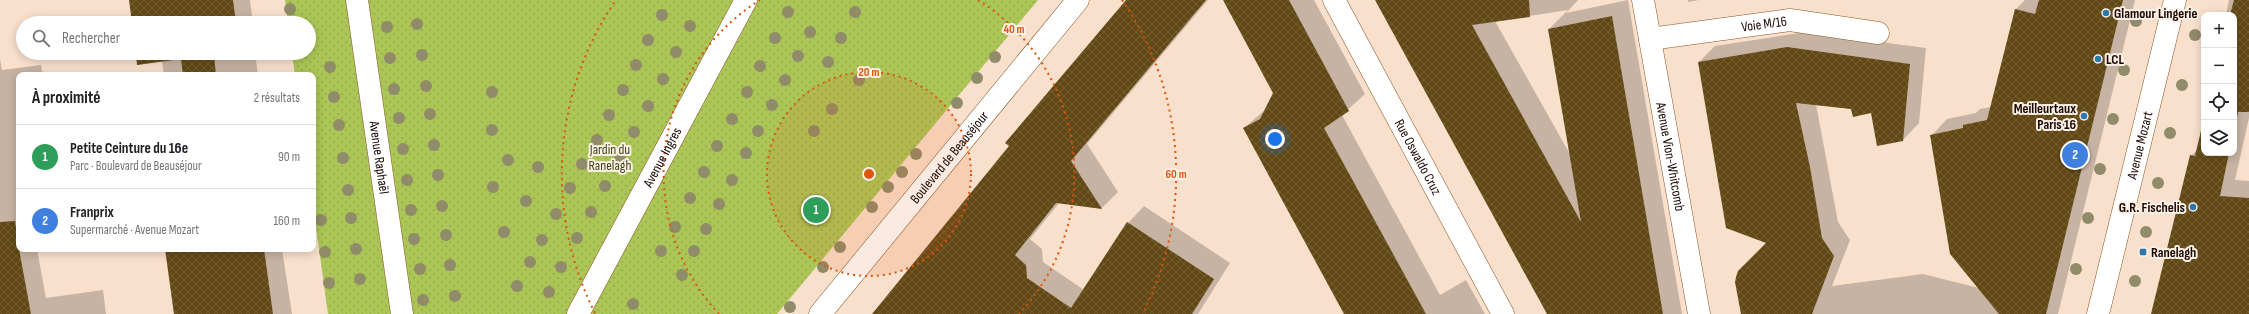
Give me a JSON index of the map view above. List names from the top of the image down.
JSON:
{
  "streets": {
    "street": [
      "Voie M/16",
      "Avenue Mozart",
      "Avenue Raphaël",
      "Avenue Ingres",
      "Boulevard de Beauséjour",
      "Rue Oswaldo Cruz",
      "Avenue Vion-Whitcomb"
    ]
  },
  "crossings": [
    ["Voie M/16", "Avenue Vion-Whitcomb"]
  ],
  "parks": ["Jardin du Ranelagh"],
  "places": {
    "other": [
      "Glamour Lingerie",
      "LCL",
      "Meilleurtaux Paris 16",
      "G.R. Fischelis"
    ],
    "transit": ["Ranelagh"]
  },
  "page": {
    "map_buttons": ["+", "−"],
    "search": "Rechercher",
    "heading": ["À proximité", "2 résultats"],
    "list": [
      {
        "mark": "1",
        "name": "Petite Ceinture du 16e",
        "note": "Parc · Boulevard de Beauséjour",
        "value": "90 m"
      },
      {
        "mark": "2",
        "name": "Franprix",
        "note": "Supermarché · Avenue Mozart",
        "value": "160 m"
      }
    ],
    "pins": ["2", "1"]
  },
  "rings": ["40 m", "20 m", "60 m"]
}
